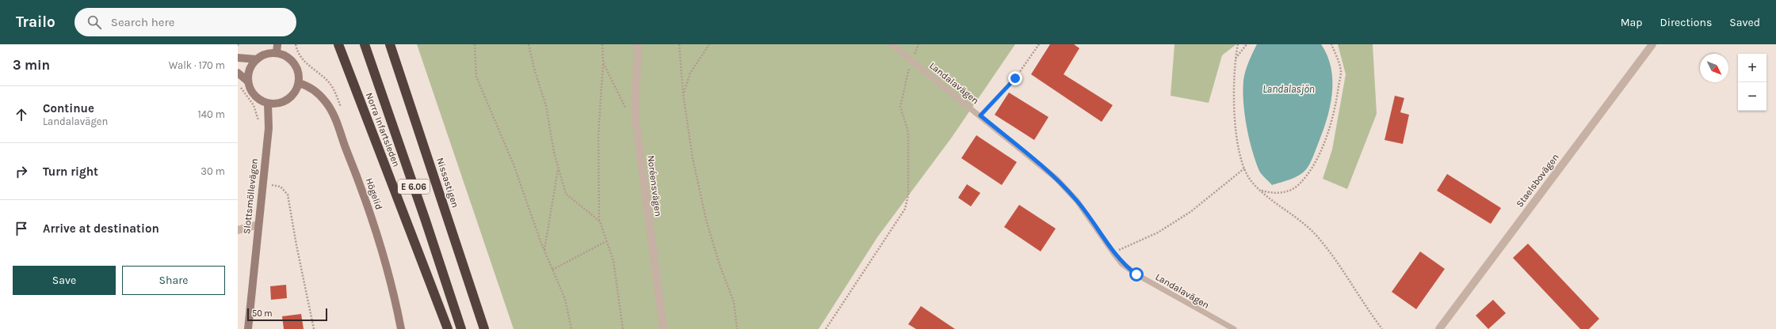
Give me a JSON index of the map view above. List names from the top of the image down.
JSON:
{
  "streets": {
    "highway": ["Norra Infartsleden", "Nissastigen", "E 6.06"],
    "street": [
      "Staelsbovägen",
      "Noréensvägen",
      "Högelid",
      "Slottsmöllevägen"
    ],
    "lane": ["Landalavägen"]
  },
  "crossings": [
    ["Högelid", "Slottsmöllevägen"]
  ],
  "water": ["Landalasjön"],
  "scale_bar": "50 m",
  "north": "bottom right",
  "page": {
    "header": "Trailo",
    "search": "Search here",
    "nav": ["Map", "Directions", "Saved"],
    "heading": ["3 min", "Walk · 170 m"],
    "map_buttons": ["+", "−"],
    "list": [
      ["Continue", "Landalavägen", "140 m"],
      ["Turn right", "30 m"],
      "Arrive at destination"
    ],
    "buttons": ["Save", "Share"],
    "scale": "50 m"
  }
}
